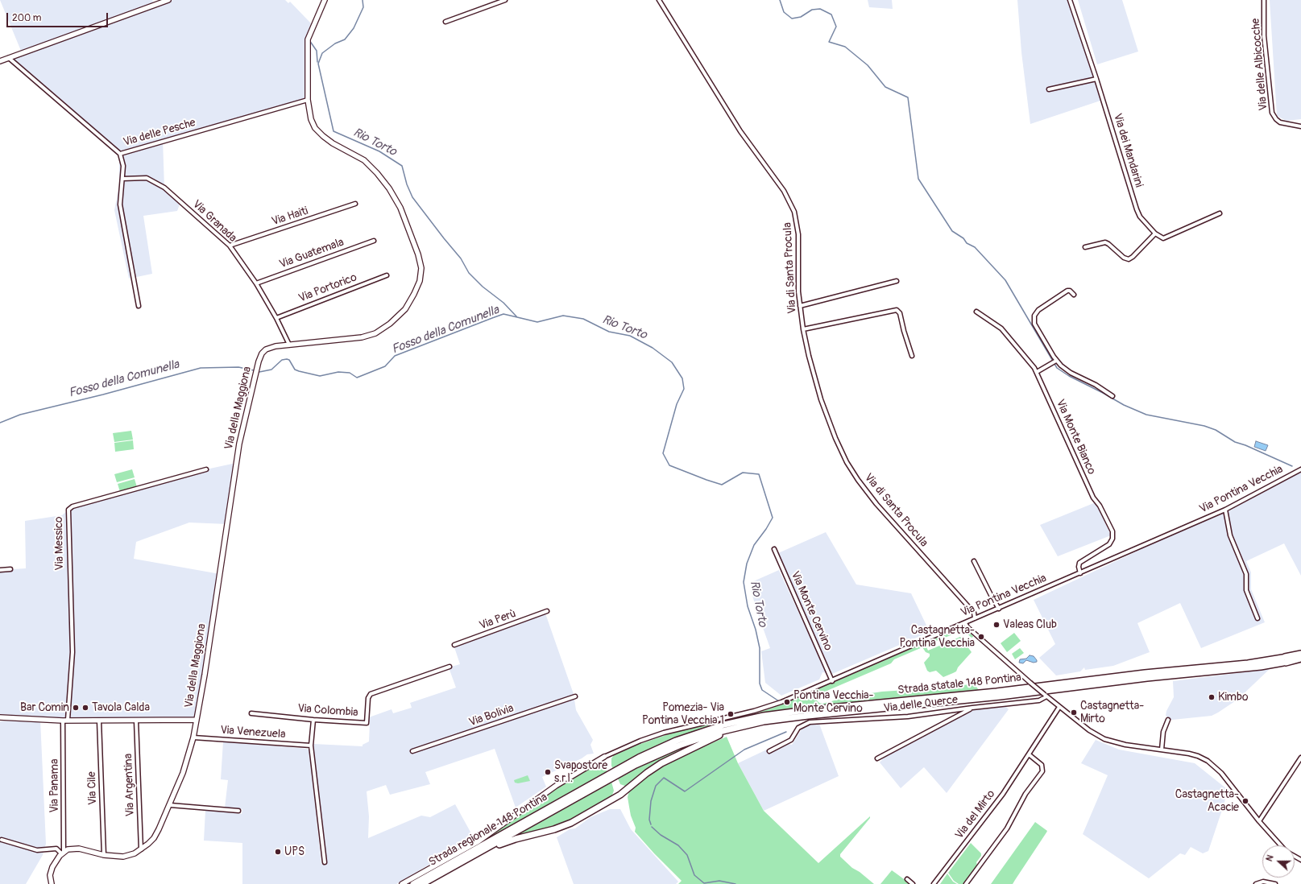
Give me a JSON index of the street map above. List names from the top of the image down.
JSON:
{
  "streets": {
    "highway": ["Strada statale 148 Pontina", "Strada regionale 148 Pontina"],
    "street": [
      "Via delle Albicocche",
      "Via delle Pesche",
      "Via dei Mandarini",
      "Via Haiti",
      "Via Granada",
      "Via Guatemala",
      "Via di Santa Procula",
      "Via Portorico",
      "Via della Maggiona",
      "Via Monte Bianco",
      "Via Pontina Vecchia",
      "Via Messico",
      "Via Monte Cervino",
      "Via Perù",
      "Via delle Querce",
      "Via Colombia",
      "Via Bolivia",
      "Via Venezuela",
      "Via Argentina",
      "Via Panama",
      "Via Cile",
      "Via del Mirto"
    ]
  },
  "crossings": [
    ["Via delle Pesche", "Via della Maggiona"],
    ["Via Haiti", "Via Granada"],
    ["Via Granada", "Via Guatemala"],
    ["Via Granada", "Via Portorico"],
    ["Via Granada", "Via della Maggiona"],
    ["Via di Santa Procula", "Via Pontina Vecchia"],
    ["Via della Maggiona", "Via Venezuela"],
    ["Via della Maggiona", "Via Argentina"],
    ["Via della Maggiona", "Via Panama"],
    ["Via della Maggiona", "Via Cile"],
    ["Via Monte Bianco", "Via Pontina Vecchia"],
    ["Via Pontina Vecchia", "Via Monte Cervino"],
    ["Via Messico", "Via Panama"],
    ["Strada statale 148 Pontina", "Strada regionale 148 Pontina"]
  ],
  "water": ["Rio Torto", "Fosso della Comunella"],
  "places": [
    "Valeas Club",
    "Castagnetta- Pontina Vecchia",
    "Kimbo",
    "Pontina Vecchia- Monte Cervino",
    "Bar Comin",
    "Tavola Calda",
    "Castagnetta- Mirto",
    "Pomezia- Via Pontina Vecchia 1",
    "Svapostore s.r.l.",
    "Castagnetta- Acacie",
    "UPS"
  ],
  "scale_bar": "200 m",
  "north": "left"
}
